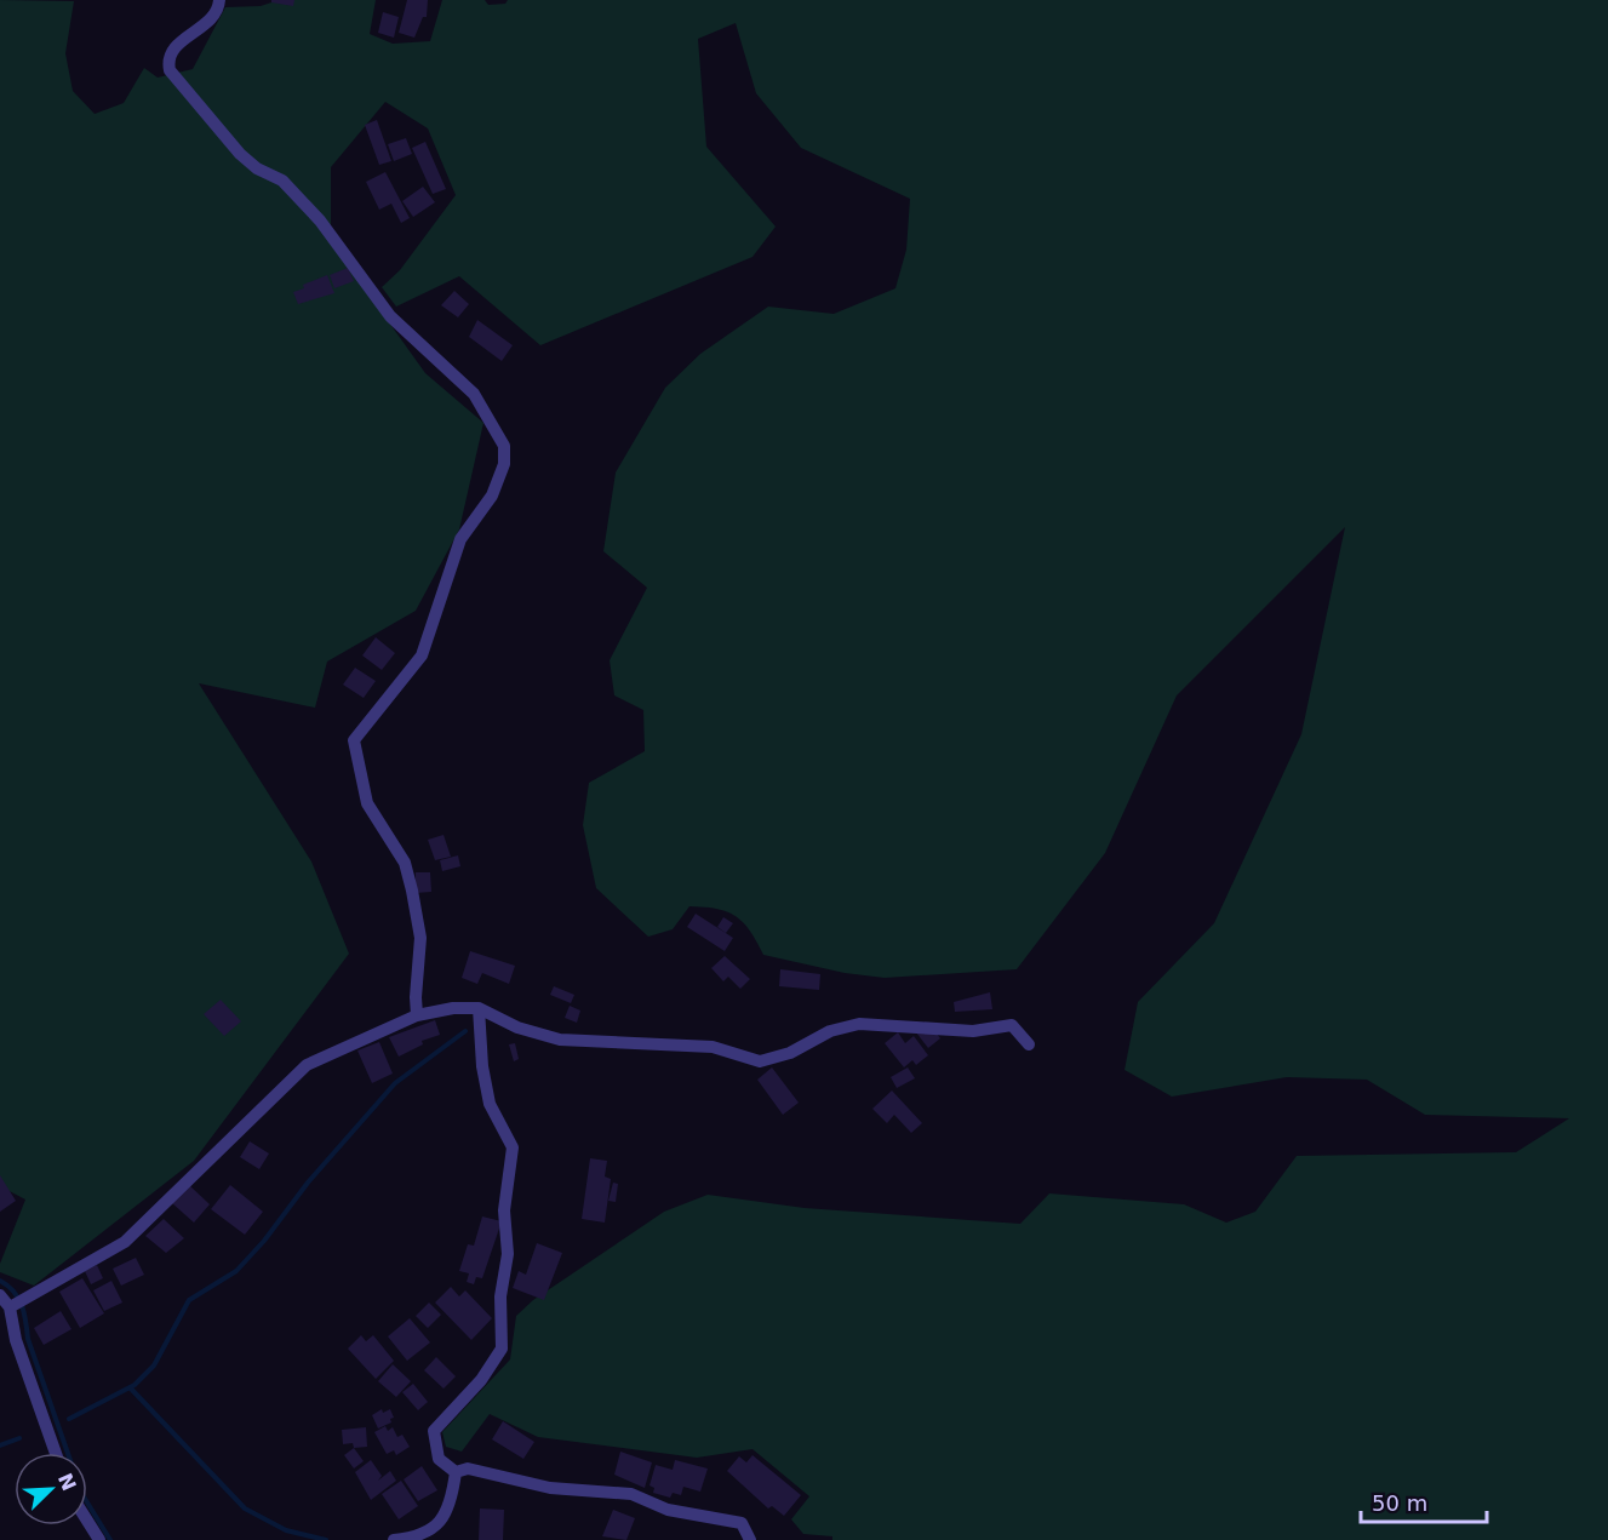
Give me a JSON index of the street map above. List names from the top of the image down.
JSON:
{
  "scale_bar": "50 m",
  "north": "top right"
}
